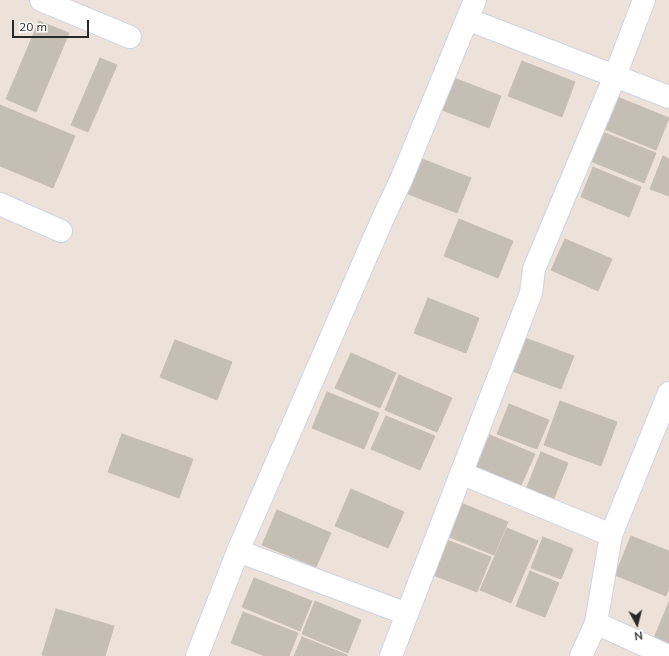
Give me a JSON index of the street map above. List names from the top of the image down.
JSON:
{
  "scale_bar": "20 m",
  "north": "bottom"
}
